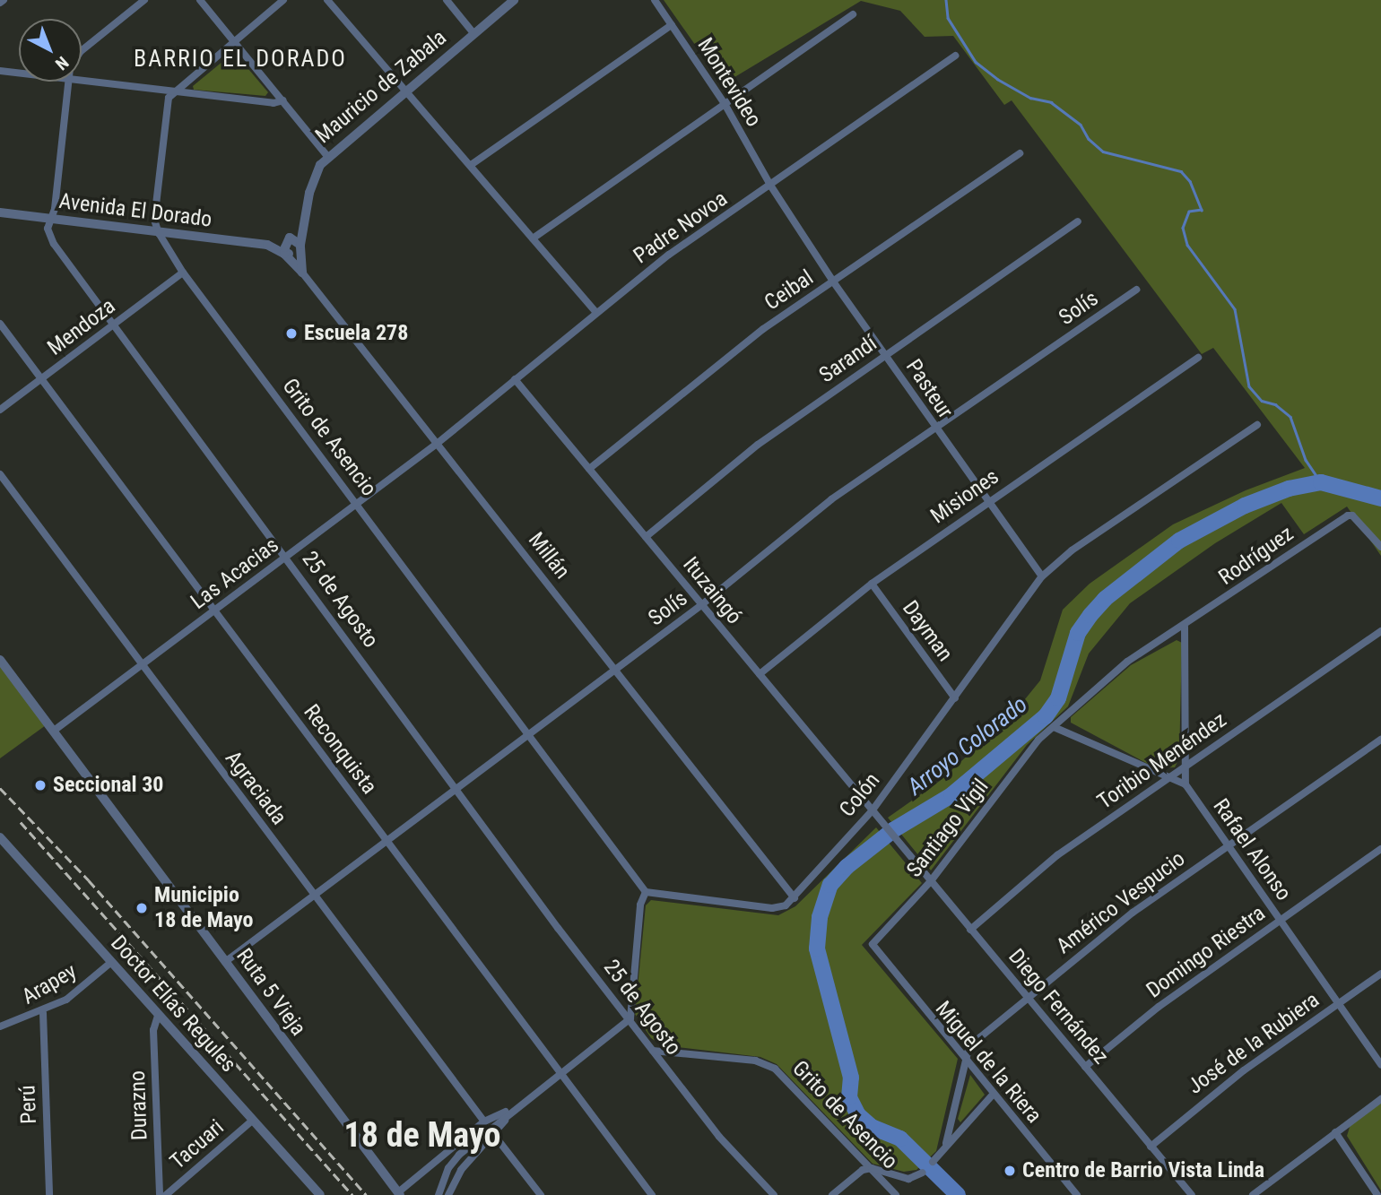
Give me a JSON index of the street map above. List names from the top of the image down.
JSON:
{
  "streets": {
    "street": [
      "Montevideo",
      "Mauricio de Zabala",
      "Avenida El Dorado",
      "Padre Novoa",
      "Ceibal",
      "Solís",
      "Mendoza",
      "Sarandí",
      "Pasteur",
      "Grito de Asencio",
      "Misiones",
      "Millán",
      "Rodríguez",
      "Las Acacias",
      "Ituzaingó",
      "25 de Agosto",
      "Dayman",
      "Reconquista",
      "Toribio Menéndez",
      "Agraciada",
      "Colón",
      "Santiago Vigil",
      "Rafael Alonso",
      "Américo Vespucio",
      "Domingo Riestra",
      "Arapey",
      "Ruta 5 Vieja",
      "Doctor Elías Regules",
      "Diego Fernández",
      "José de la Rubiera",
      "Miguel de la Riera",
      "Perú",
      "Durazno",
      "Tacuari"
    ]
  },
  "crossings": [
    ["Montevideo", "Padre Novoa"],
    ["Montevideo", "Pasteur"],
    ["Mauricio de Zabala", "Millán"],
    ["Avenida El Dorado", "Grito de Asencio"],
    ["Avenida El Dorado", "Millán"],
    ["Avenida El Dorado", "25 de Agosto"],
    ["Padre Novoa", "Pasteur"],
    ["Padre Novoa", "Millán"],
    ["Padre Novoa", "Las Acacias"],
    ["Padre Novoa", "Ituzaingó"],
    ["Ceibal", "Pasteur"],
    ["Ceibal", "Ituzaingó"],
    ["Solís", "Pasteur"],
    ["Solís", "Grito de Asencio"],
    ["Solís", "Millán"],
    ["Solís", "Ituzaingó"],
    ["Solís", "25 de Agosto"],
    ["Solís", "Reconquista"],
    ["Solís", "Agraciada"],
    ["Solís", "Ruta 5 Vieja"],
    ["Mendoza", "Grito de Asencio"],
    ["Mendoza", "25 de Agosto"],
    ["Mendoza", "Reconquista"],
    ["Sarandí", "Pasteur"],
    ["Sarandí", "Ituzaingó"],
    ["Pasteur", "Misiones"],
    ["Pasteur", "Colón"],
    ["Grito de Asencio", "Las Acacias"],
    ["Grito de Asencio", "25 de Agosto"],
    ["Misiones", "Ituzaingó"],
    ["Misiones", "Dayman"],
    ["Millán", "Las Acacias"],
    ["Millán", "Colón"],
    ["Rodríguez", "Santiago Vigil"],
    ["Rodríguez", "Rafael Alonso"],
    ["Las Acacias", "25 de Agosto"],
    ["Las Acacias", "Reconquista"],
    ["Las Acacias", "Agraciada"],
    ["Las Acacias", "Ruta 5 Vieja"],
    ["Ituzaingó", "Colón"],
    ["Ituzaingó", "Diego Fernández"],
    ["Dayman", "Colón"],
    ["Toribio Menéndez", "Rafael Alonso"],
    ["Toribio Menéndez", "Diego Fernández"],
    ["Santiago Vigil", "Rafael Alonso"],
    ["Santiago Vigil", "Diego Fernández"],
    ["Santiago Vigil", "Miguel de la Riera"],
    ["Rafael Alonso", "Américo Vespucio"],
    ["Rafael Alonso", "Domingo Riestra"],
    ["Rafael Alonso", "José de la Rubiera"],
    ["Américo Vespucio", "Diego Fernández"],
    ["Américo Vespucio", "Miguel de la Riera"],
    ["Domingo Riestra", "Diego Fernández"],
    ["Arapey", "Doctor Elías Regules"],
    ["Arapey", "Perú"],
    ["Doctor Elías Regules", "Durazno"],
    ["Doctor Elías Regules", "Tacuari"],
    ["Diego Fernández", "José de la Rubiera"]
  ],
  "districts": ["BARRIO EL DORADO", "18 de Mayo"],
  "water": ["Arroyo Colorado"],
  "places": [
    "Escuela 278",
    "Seccional 30",
    "Municipio 18 de Mayo",
    "Centro de Barrio Vista Linda"
  ],
  "north": "bottom right"
}
